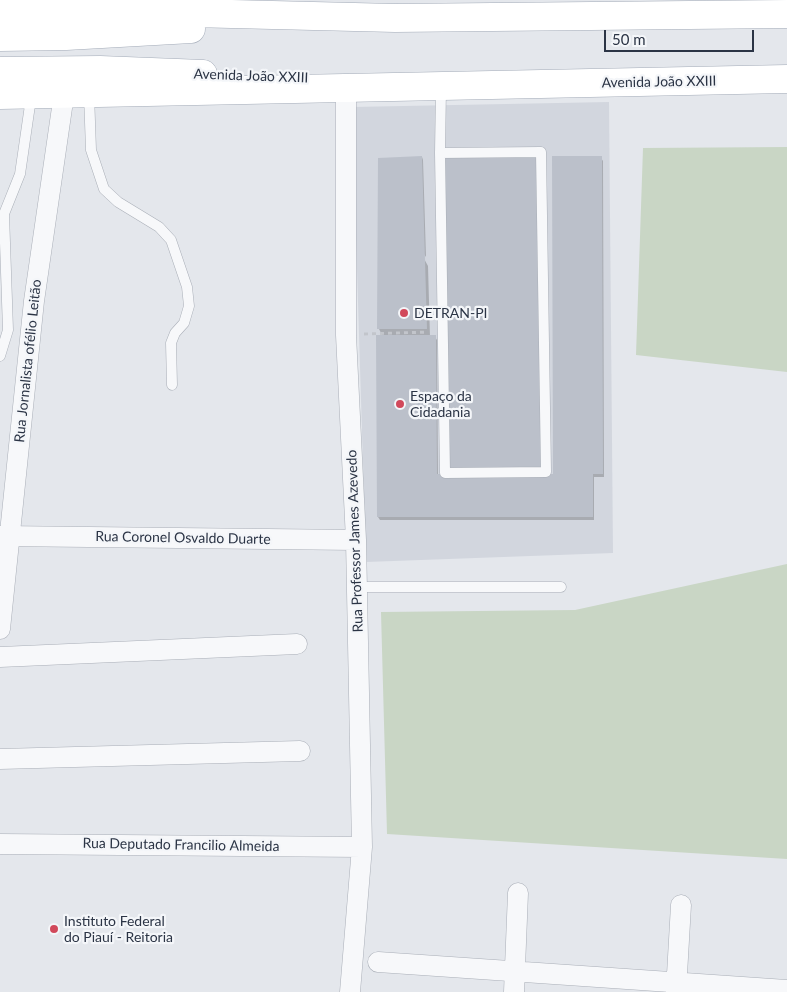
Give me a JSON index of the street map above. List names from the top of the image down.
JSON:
{
  "streets": {
    "main road": ["Avenida João XXIII"],
    "street": [
      "Rua Jornalista ofélio Leitão",
      "Rua Coronel Osvaldo Duarte",
      "Rua Professor James Azevedo",
      "Rua Deputado Francilio Almeida"
    ]
  },
  "crossings": [
    ["Avenida João XXIII", "Rua Jornalista ofélio Leitão"],
    ["Avenida João XXIII", "Rua Professor James Azevedo"],
    ["Rua Jornalista ofélio Leitão", "Rua Coronel Osvaldo Duarte"],
    ["Rua Coronel Osvaldo Duarte", "Rua Professor James Azevedo"],
    ["Rua Professor James Azevedo", "Rua Deputado Francilio Almeida"]
  ],
  "places": ["DETRAN-PI", "Espaço da Cidadania", "Instituto Federal do Piauí - Reitoria"],
  "scale_bar": "50 m"
}
